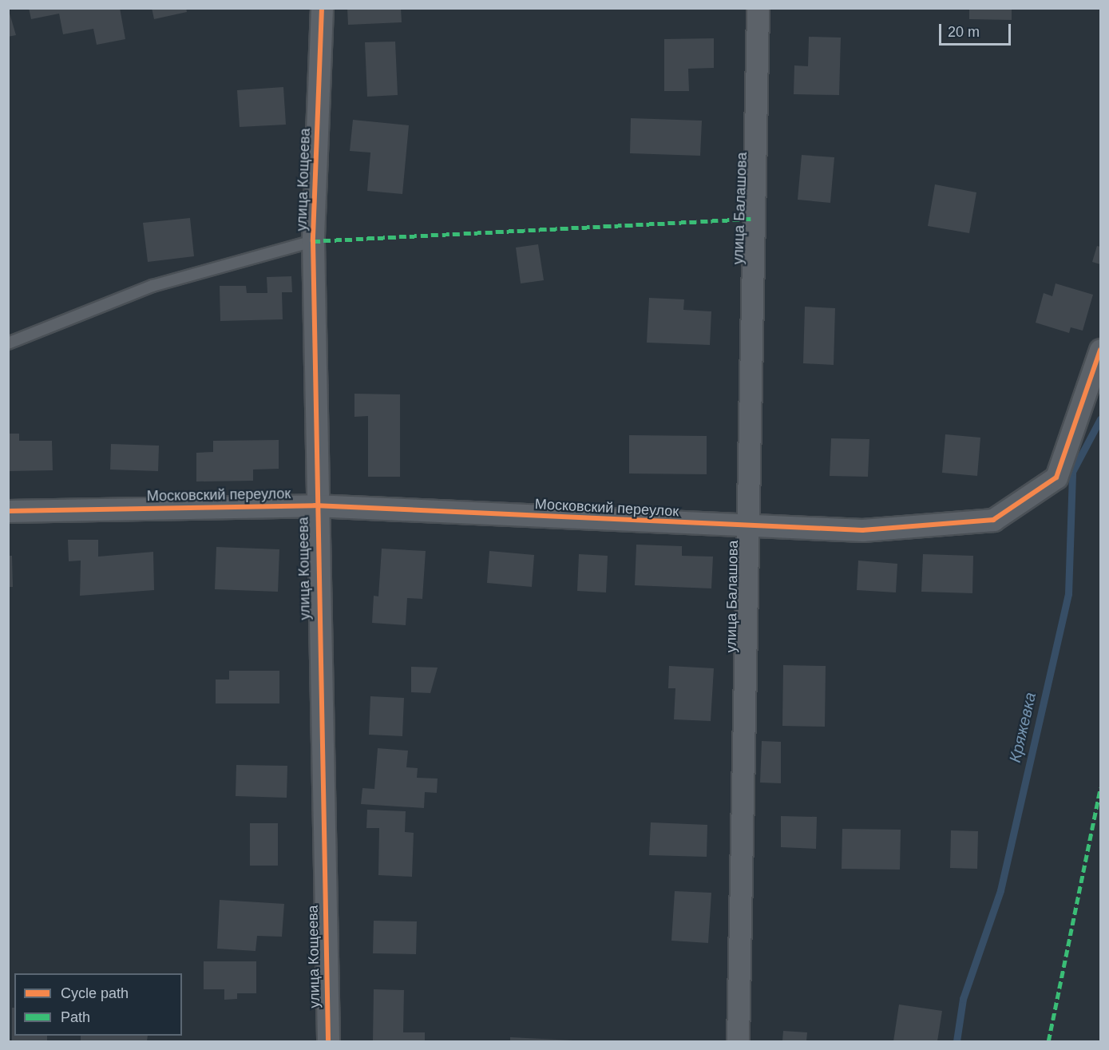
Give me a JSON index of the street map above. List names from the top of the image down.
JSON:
{
  "streets": {
    "street": ["улица Кощеева", "улица Балашова", "Московский переулок"]
  },
  "crossings": [
    ["улица Кощеева", "Московский переулок"],
    ["улица Балашова", "Московский переулок"]
  ],
  "water": ["Кряжевка"],
  "legend": ["Cycle path", "Path"],
  "scale_bar": "20 m"
}
